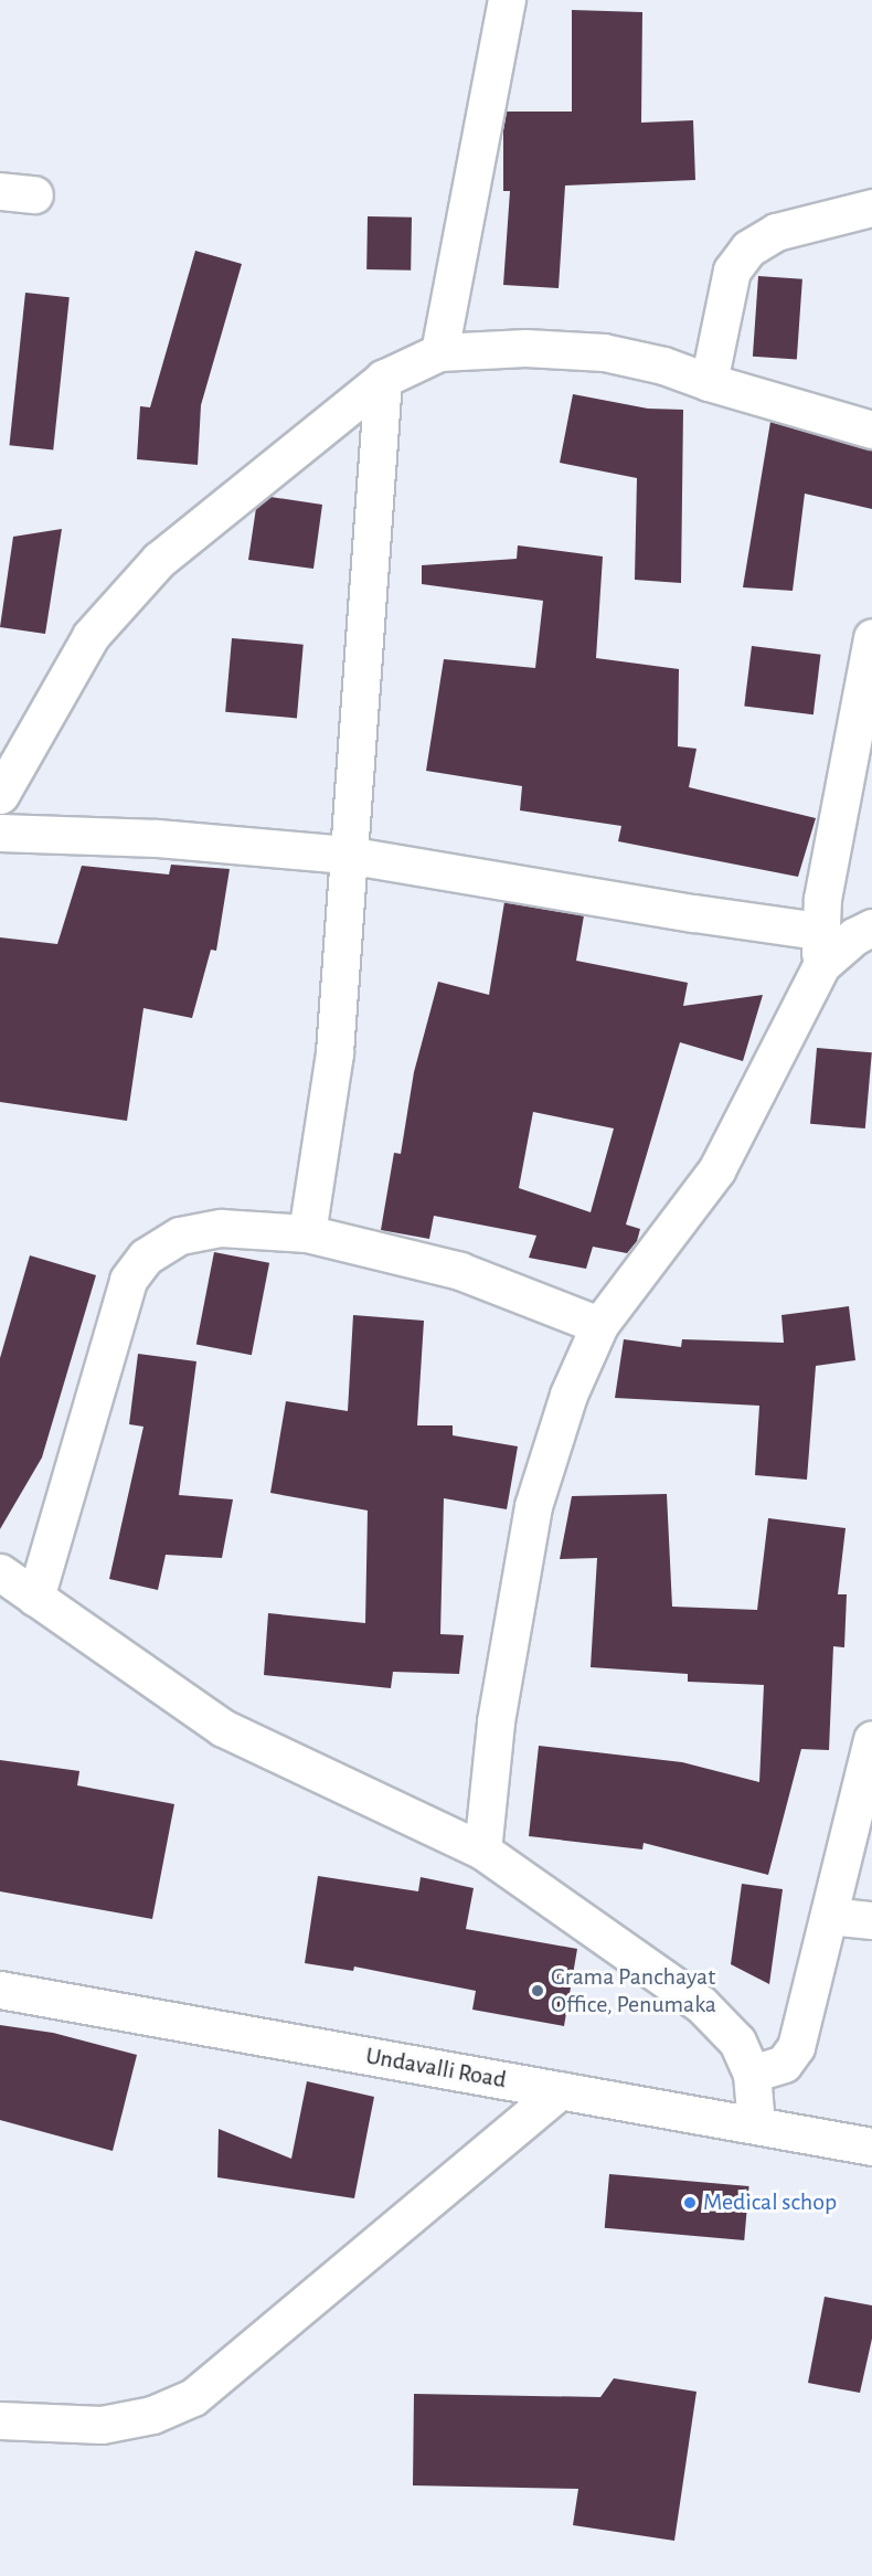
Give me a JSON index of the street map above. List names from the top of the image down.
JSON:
{
  "streets": {
    "street": ["Undavalli Road"]
  },
  "places": ["Grama Panchayat Office, Penumaka", "Medical schop"]
}
